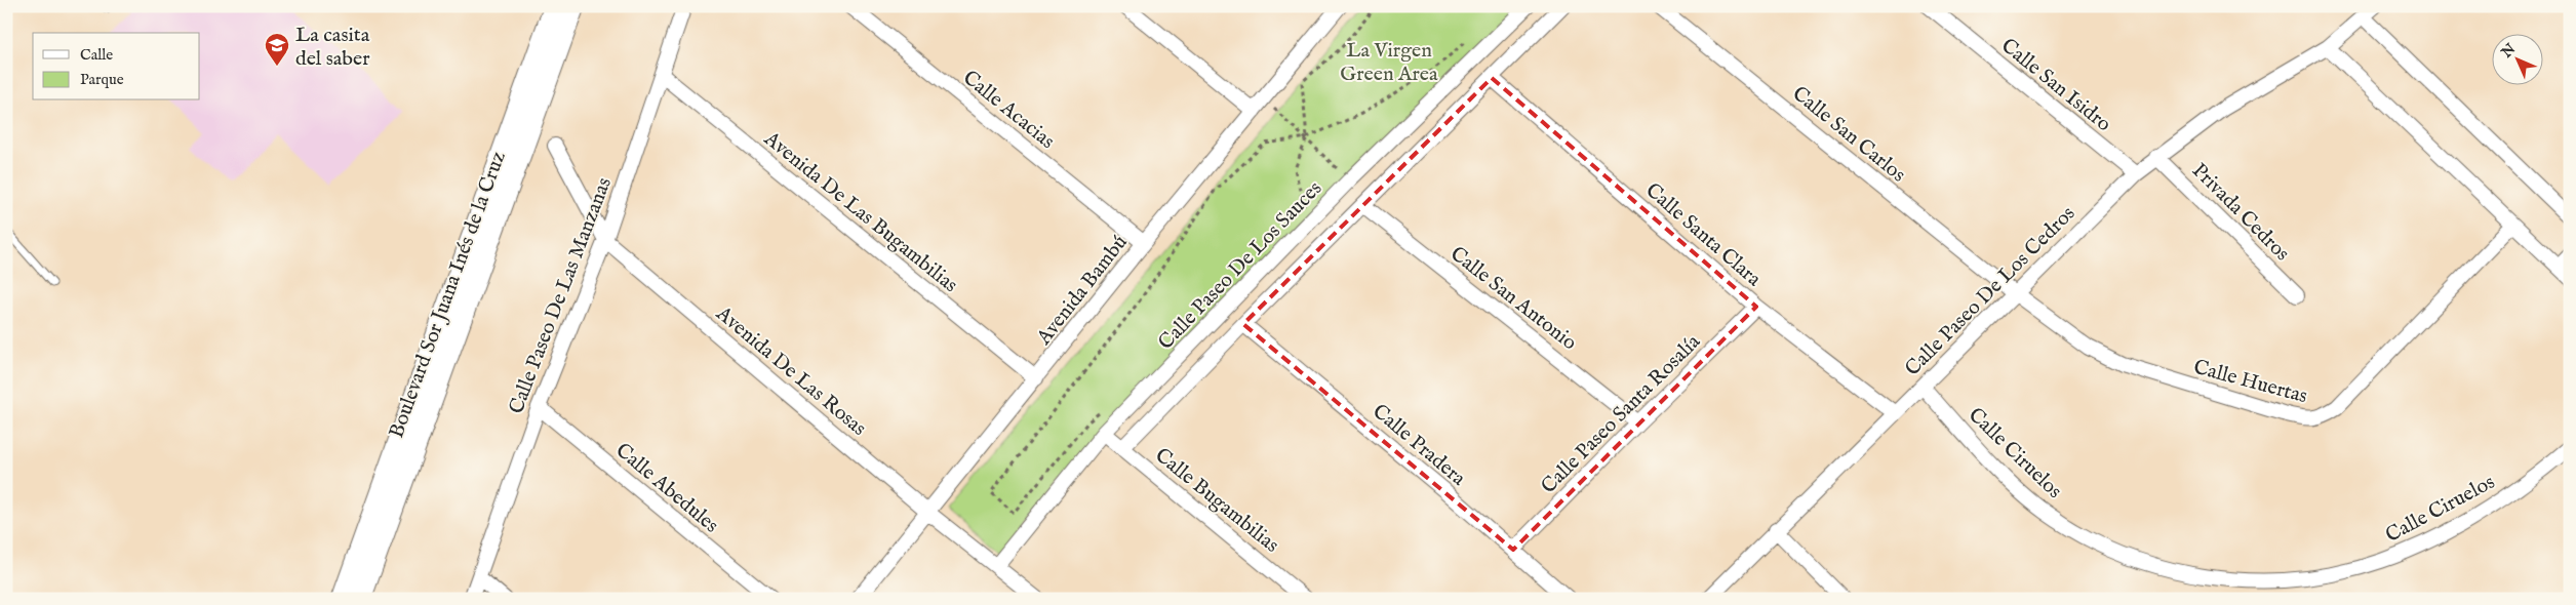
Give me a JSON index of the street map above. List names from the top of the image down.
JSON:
{
  "streets": {
    "main road": ["Boulevard Sor Juana Inés de la Cruz"],
    "street": [
      "Calle San Isidro",
      "Calle Acacias",
      "Calle San Carlos",
      "Avenida De Las Bugambilias",
      "Privada Cedros",
      "Calle Santa Clara",
      "Calle Paseo De Los Sauces",
      "Avenida Bambú",
      "Calle Paseo De Los Cedros",
      "Calle Paseo De Las Manzanas",
      "Calle San Antonio",
      "Avenida De Las Rosas",
      "Calle Huertas",
      "Calle Paseo Santa Rosalía",
      "Calle Pradera",
      "Calle Ciruelos",
      "Calle Abedules",
      "Calle Bugambilias"
    ]
  },
  "crossings": [
    ["Calle San Isidro", "Calle Paseo De Los Cedros"],
    ["Calle Acacias", "Avenida Bambú"],
    ["Calle San Carlos", "Calle Paseo De Los Cedros"],
    ["Calle San Carlos", "Calle Huertas"],
    ["Avenida De Las Bugambilias", "Avenida Bambú"],
    ["Avenida De Las Bugambilias", "Calle Paseo De Las Manzanas"],
    ["Privada Cedros", "Calle Paseo De Los Cedros"],
    ["Calle Santa Clara", "Calle Paseo De Los Cedros"],
    ["Calle Santa Clara", "Calle Paseo Santa Rosalía"],
    ["Calle Paseo De Los Sauces", "Avenida De Las Rosas"],
    ["Calle Paseo De Los Sauces", "Calle Bugambilias"],
    ["Avenida Bambú", "Avenida De Las Rosas"],
    ["Calle Paseo De Los Cedros", "Calle Huertas"],
    ["Calle Paseo De Los Cedros", "Calle Ciruelos"],
    ["Calle Paseo De Las Manzanas", "Avenida De Las Rosas"],
    ["Calle Paseo De Las Manzanas", "Calle Abedules"],
    ["Calle San Antonio", "Calle Paseo Santa Rosalía"],
    ["Calle Paseo Santa Rosalía", "Calle Pradera"]
  ],
  "parks": ["La Virgen Green Area"],
  "places": {
    "school or university": ["La casita del saber"]
  },
  "legend": ["Calle", "Parque"],
  "north": "top left"
}
